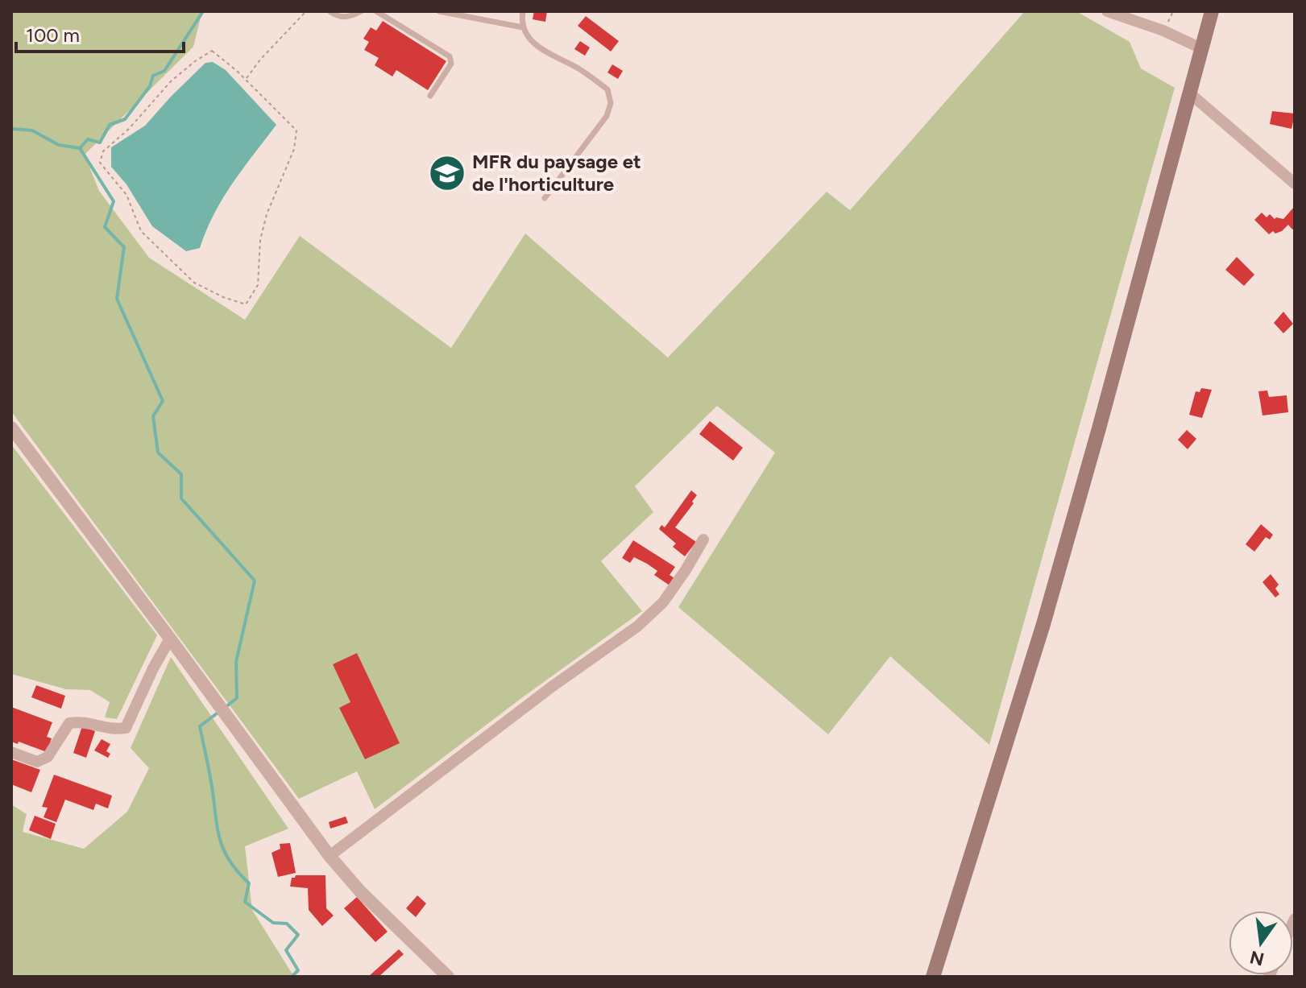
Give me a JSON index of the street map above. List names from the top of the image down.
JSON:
{
  "places": {
    "school or university": ["MFR du paysage et de l'horticulture"]
  },
  "scale_bar": "100 m",
  "north": "bottom"
}
